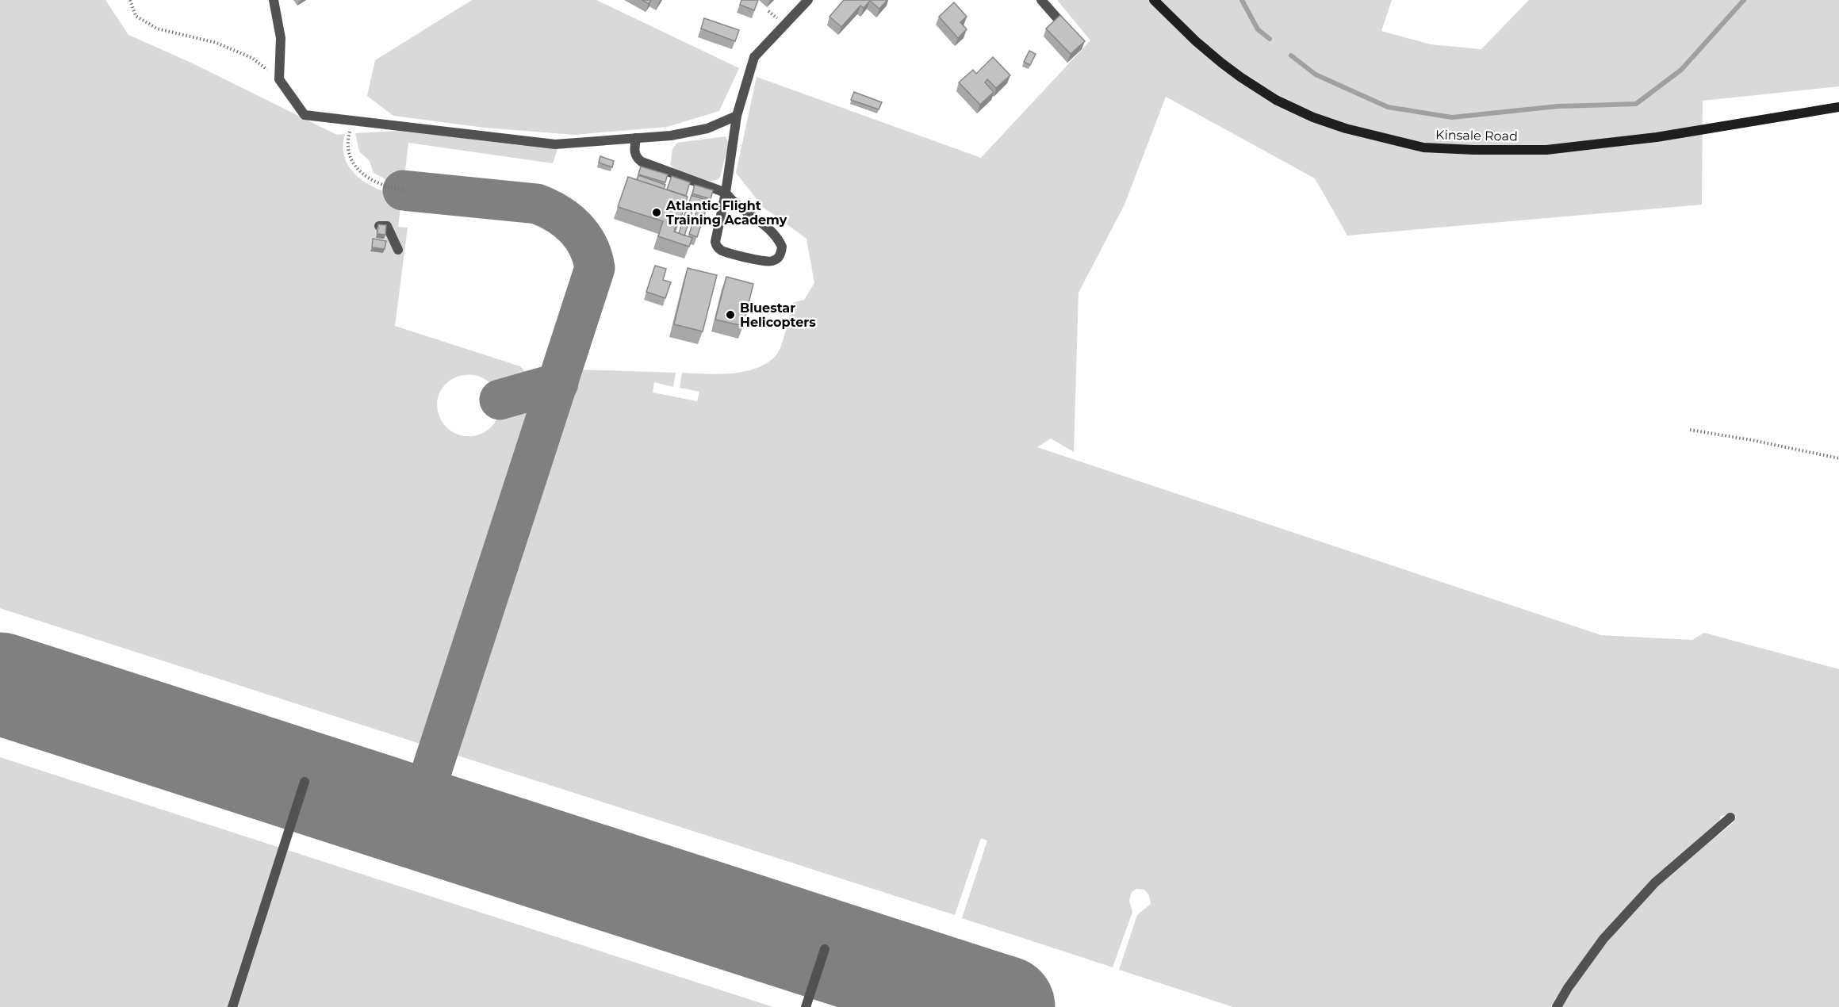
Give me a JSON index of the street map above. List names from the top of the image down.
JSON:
{
  "streets": {
    "main road": ["Kinsale Road"]
  },
  "places": ["Atlantic Flight Training Academy", "Bluestar Helicopters"]
}
